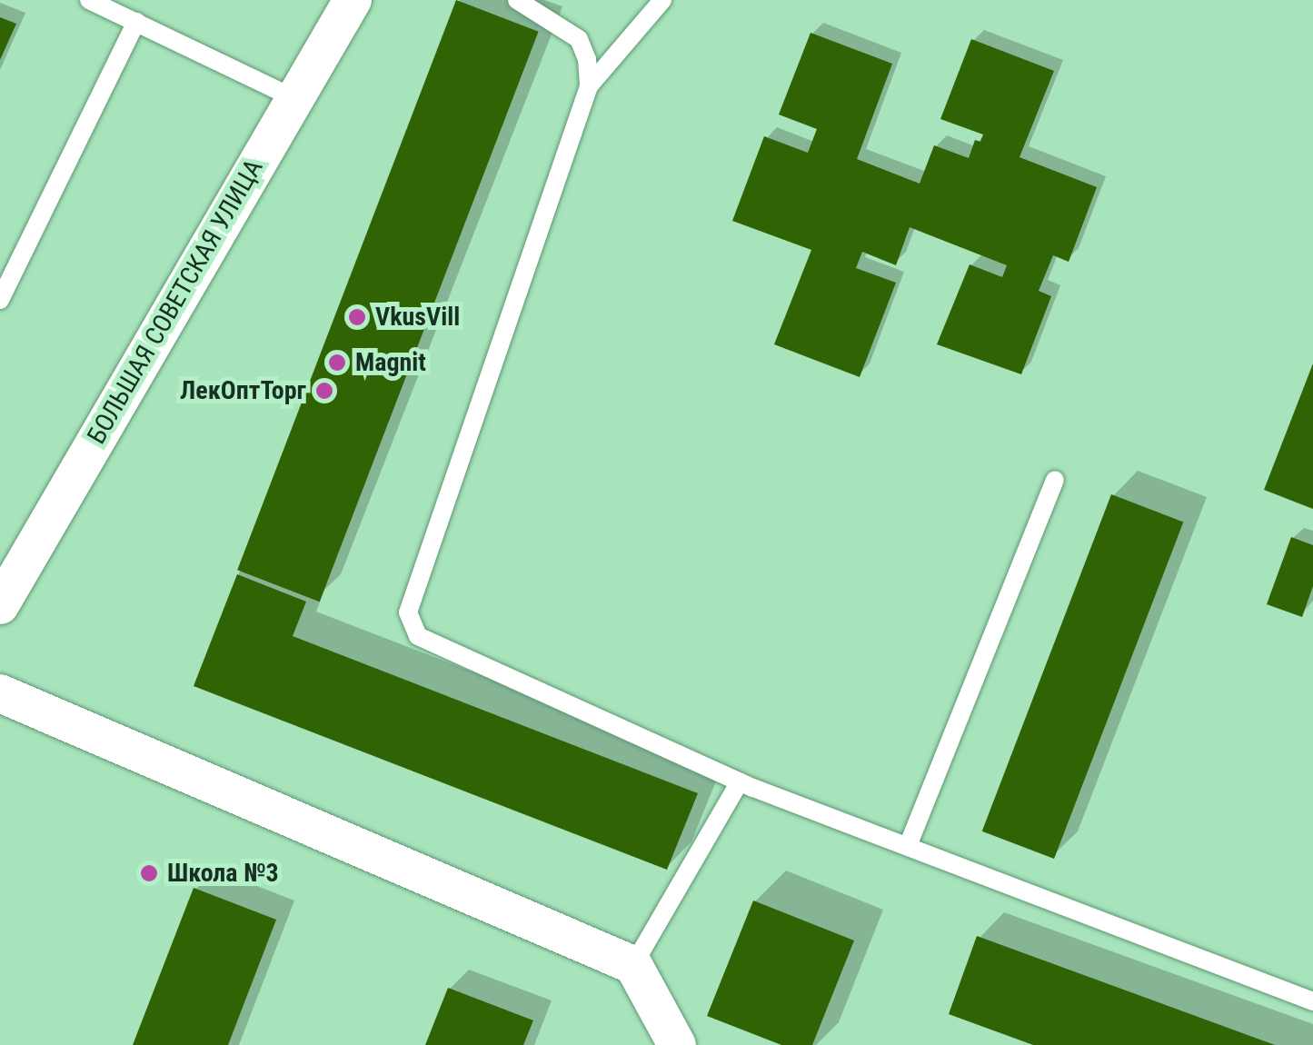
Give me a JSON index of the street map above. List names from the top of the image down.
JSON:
{
  "streets": {
    "street": ["БОЛЬШАЯ СОВЕТСКАЯ УЛИЦА"]
  },
  "places": [
    "VkusVill",
    "Magnit",
    "ЛекОптТорг",
    "Школа №3"
  ]
}
